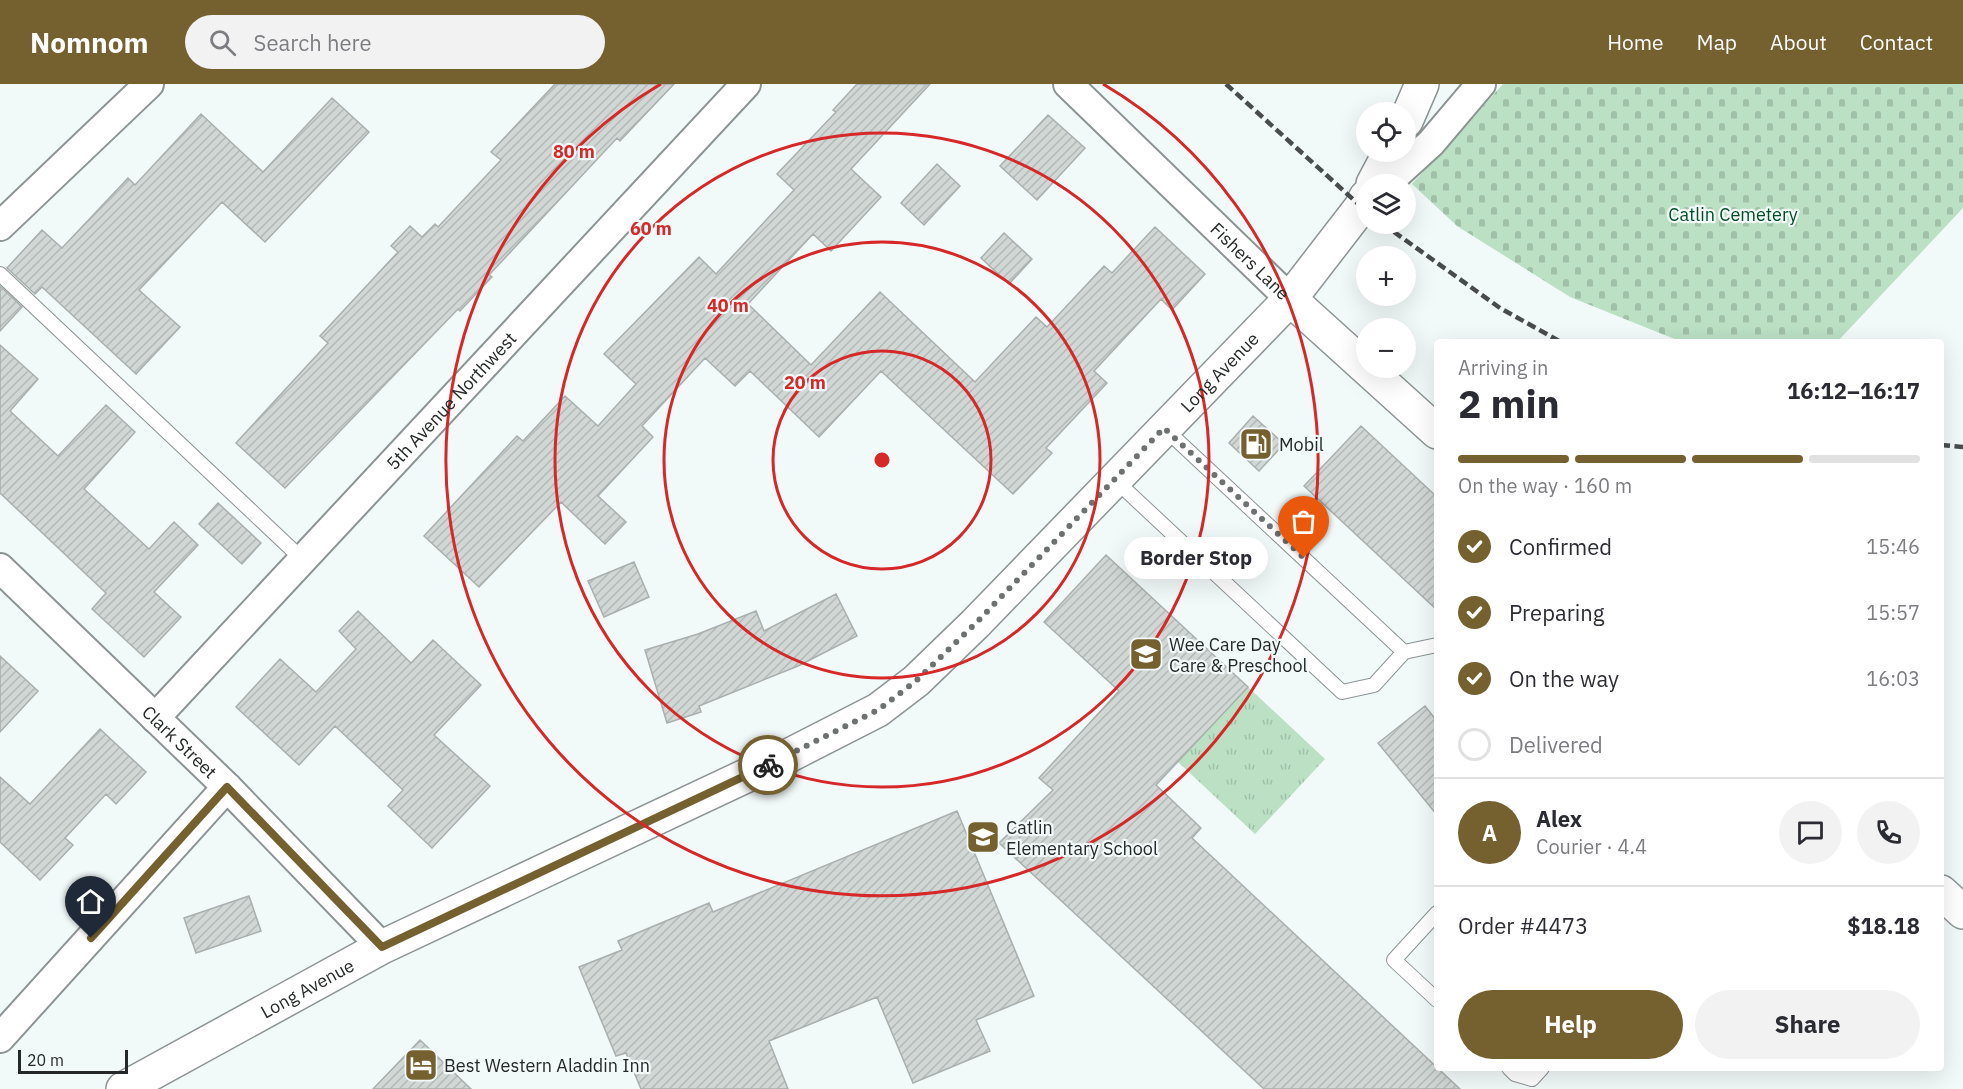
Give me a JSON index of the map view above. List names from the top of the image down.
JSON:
{
  "streets": {
    "street": [
      "Fishers Lane",
      "Long Avenue",
      "5th Avenue Northwest",
      "Clark Street"
    ]
  },
  "crossings": [
    ["Fishers Lane", "Long Avenue"],
    ["Long Avenue", "Clark Street"],
    ["5th Avenue Northwest", "Clark Street"]
  ],
  "parks": ["Catlin Cemetery"],
  "places": {
    "fuel station": ["Mobil"],
    "other": ["Border Stop"],
    "school or university": ["Wee Care Day Care & Preschool", "Catlin Elementary School"],
    "hotel": ["Best Western Aladdin Inn"]
  },
  "scale_bar": "20 m",
  "page": {
    "header": "Nomnom",
    "search": "Search here",
    "nav": [
      "Home",
      "Map",
      "About",
      "Contact"
    ],
    "map_buttons": ["+", "−"],
    "heading": ["2 min", "Arriving in", "16:12–16:17"],
    "panel": [
      "Alex",
      "Courier · 4.4",
      "Order #4473",
      "$18.18"
    ],
    "bar": "On the way · 160 m",
    "list": [
      ["Confirmed", "15:46"],
      ["Preparing", "15:57"],
      ["On the way", "16:03"],
      "Delivered"
    ],
    "bubble": "Border Stop",
    "round": "A",
    "buttons": ["Help", "Share"],
    "scale": "20 m"
  },
  "rings": [
    "80 m",
    "60 m",
    "40 m",
    "20 m"
  ]
}
